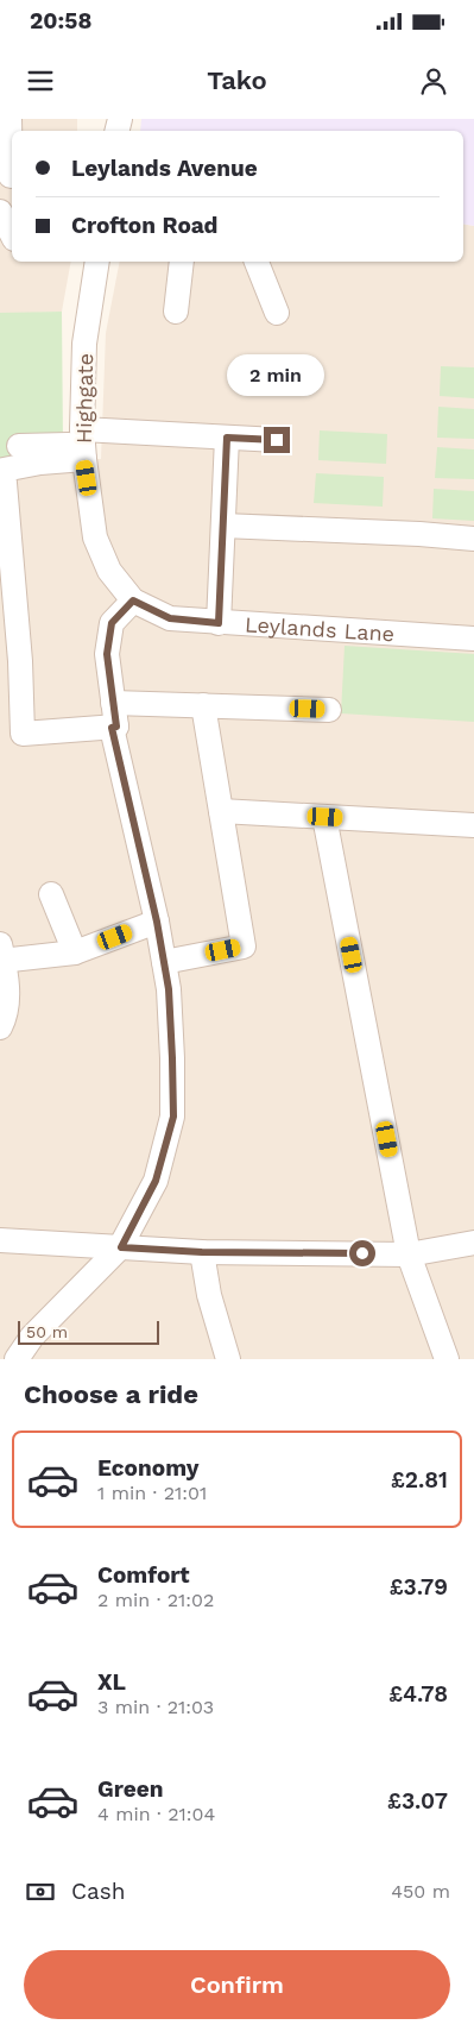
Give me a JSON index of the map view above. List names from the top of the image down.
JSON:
{
  "streets": {
    "street": ["Highgate", "Leylands Lane"]
  },
  "crossings": [
    ["Highgate", "Leylands Lane"]
  ],
  "scale_bar": "50 m",
  "page": {
    "status": "20:58",
    "header": "Tako",
    "banner": ["Leylands Avenue", "Crofton Road"],
    "bubble": "2 min",
    "scale": "50 m",
    "heading": "Choose a ride",
    "list": [
      {
        "name": "Economy",
        "note": "1 min · 21:01",
        "value": "£2.81"
      },
      {
        "name": "Comfort",
        "note": "2 min · 21:02",
        "value": "£3.79"
      },
      {
        "name": "XL",
        "note": "3 min · 21:03",
        "value": "£4.78"
      },
      {
        "name": "Green",
        "note": "4 min · 21:04",
        "value": "£3.07"
      }
    ],
    "pay": ["Cash", "450 m"],
    "buttons": "Confirm"
  }
}
